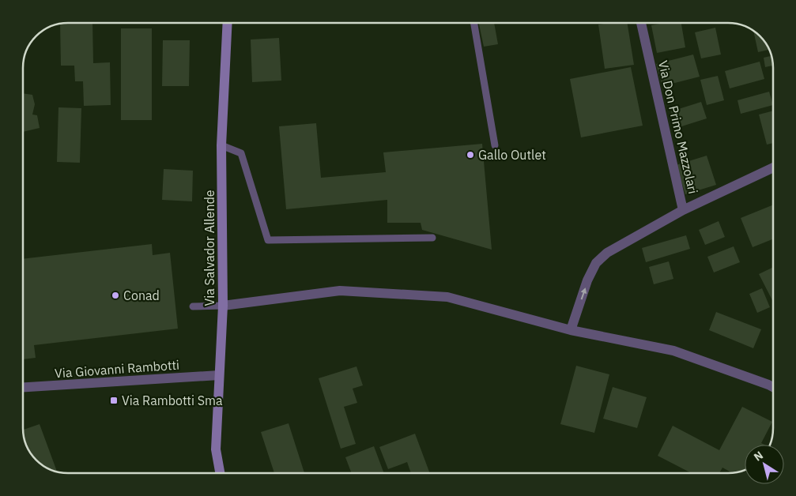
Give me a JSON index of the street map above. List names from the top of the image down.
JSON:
{
  "streets": {
    "street": ["Via Don Primo Mazzolari", "Via Salvador Allende", "Via Giovanni Rambotti"]
  },
  "crossings": [
    ["Via Salvador Allende", "Via Giovanni Rambotti"]
  ],
  "places": {
    "other": ["Gallo Outlet", "Conad"],
    "transit": ["Via Rambotti Sma"]
  },
  "north": "top left"
}
